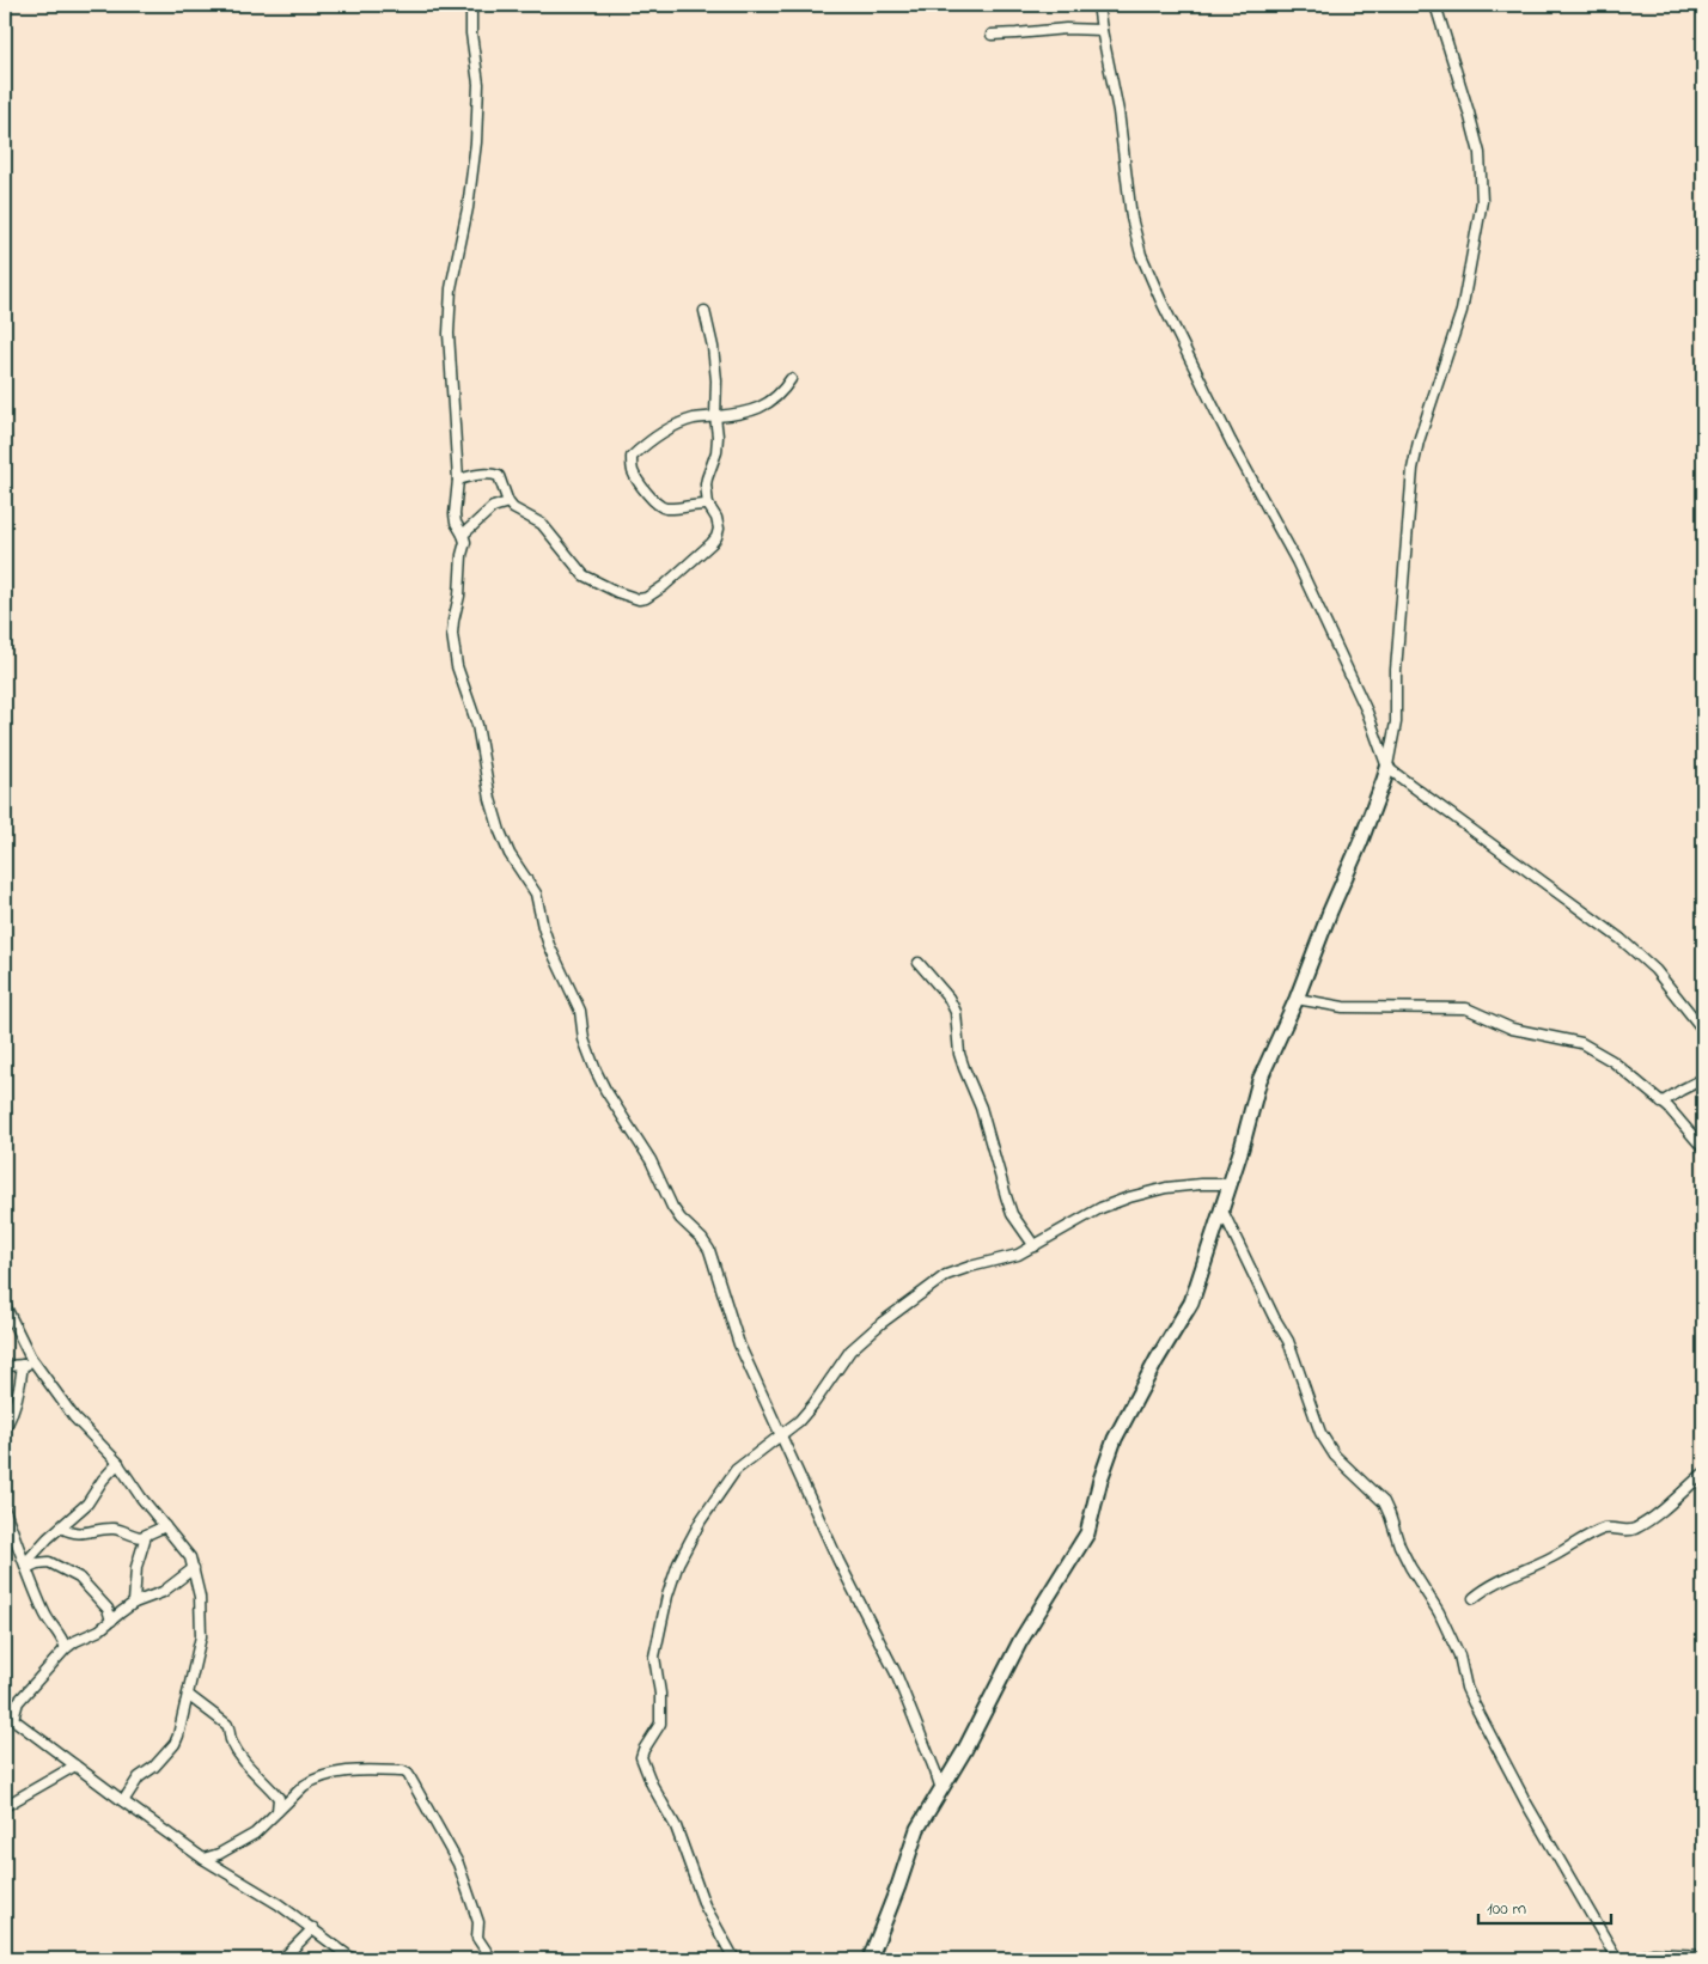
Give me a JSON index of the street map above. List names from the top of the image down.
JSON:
{
  "scale_bar": "100 m"
}
